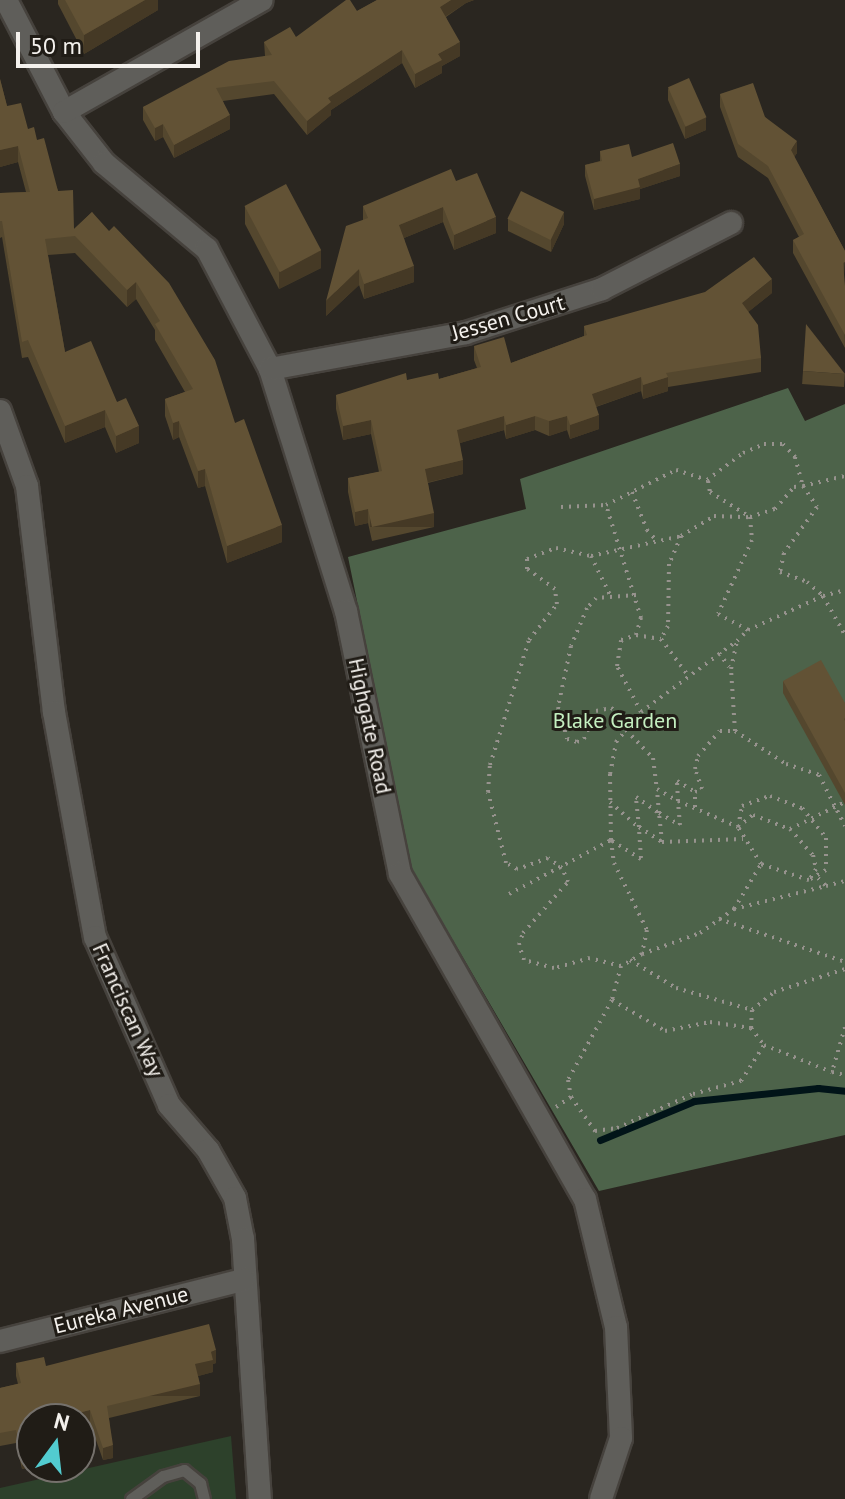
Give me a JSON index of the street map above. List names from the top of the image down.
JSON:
{
  "streets": {
    "street": [
      "Jessen Court",
      "Highgate Road",
      "Franciscan Way",
      "Eureka Avenue"
    ]
  },
  "crossings": [
    ["Jessen Court", "Highgate Road"],
    ["Franciscan Way", "Eureka Avenue"]
  ],
  "parks": ["Blake Garden"],
  "scale_bar": "50 m",
  "north": "top"
}
